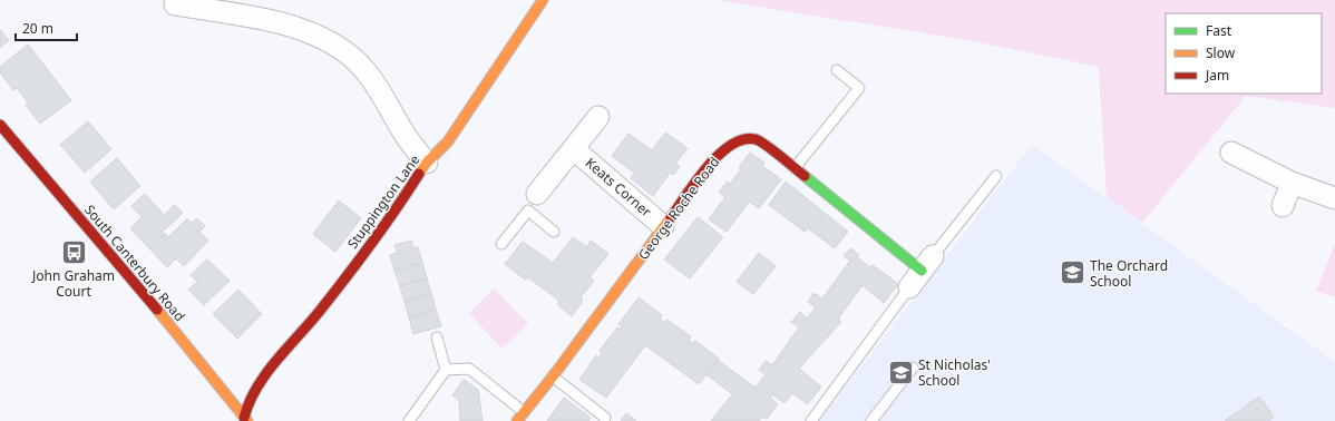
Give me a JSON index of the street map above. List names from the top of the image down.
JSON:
{
  "streets": {
    "street": [
      "Keats Corner",
      "Stuppington Lane",
      "George Roche Road",
      "South Canterbury Road"
    ]
  },
  "crossings": [
    ["Keats Corner", "George Roche Road"],
    ["Stuppington Lane", "South Canterbury Road"]
  ],
  "places": {
    "bus stop": ["John Graham Court"],
    "school or university": ["The Orchard School", "St Nicholas' School"]
  },
  "legend": ["Fast", "Slow", "Jam"],
  "scale_bar": "20 m"
}
